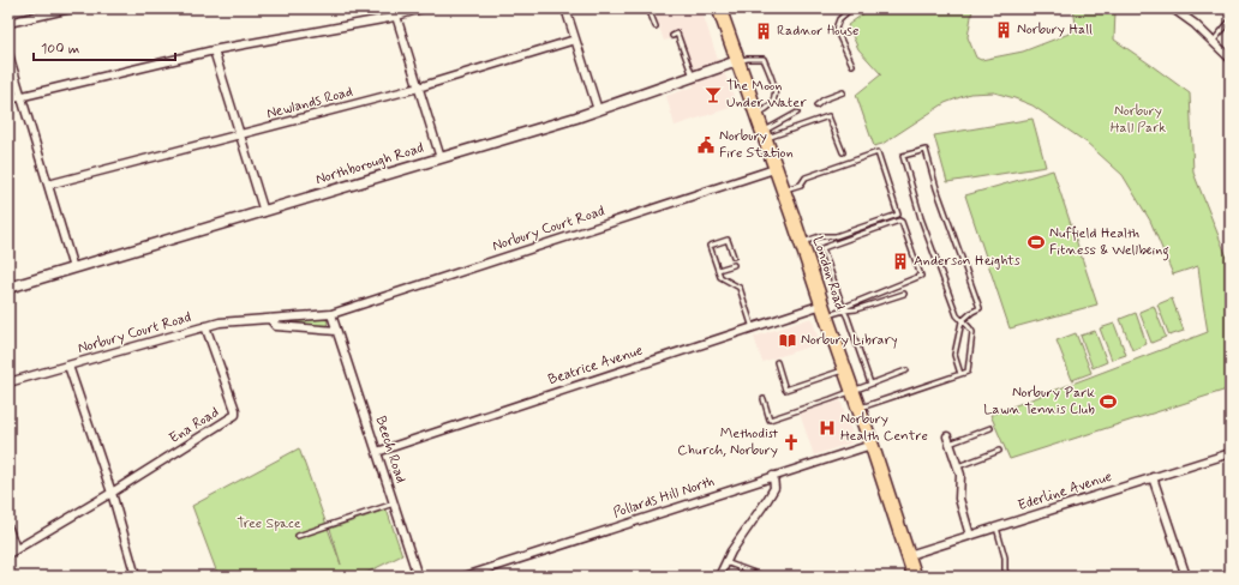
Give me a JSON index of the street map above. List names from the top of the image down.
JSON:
{
  "streets": {
    "highway": ["London Road"],
    "street": [
      "Newlands Road",
      "Northborough Road",
      "Norbury Court Road",
      "Beatrice Avenue",
      "Ena Road",
      "Beech Road",
      "Ederline Avenue",
      "Pollards Hill North"
    ]
  },
  "crossings": [
    ["Northborough Road", "London Road"],
    ["Norbury Court Road", "London Road"],
    ["Norbury Court Road", "Ena Road"],
    ["Norbury Court Road", "Beech Road"],
    ["London Road", "Beatrice Avenue"],
    ["London Road", "Ederline Avenue"],
    ["London Road", "Pollards Hill North"],
    ["Beatrice Avenue", "Beech Road"]
  ],
  "parks": ["Norbury Hall Park", "Tree Space"],
  "places": {
    "building": ["Norbury Hall", "Radnor House", "Anderson Heights"],
    "bar": ["The Moon Under Water"],
    "public building": ["Norbury Fire Station"],
    "sports": ["Nuffield Health Fitness & Wellbeing", "Norbury Park Lawn Tennis Club"],
    "library": ["Norbury Library"],
    "hospital": ["Norbury Health Centre"],
    "church": ["Methodist Church, Norbury"]
  },
  "scale_bar": "100 m"
}
